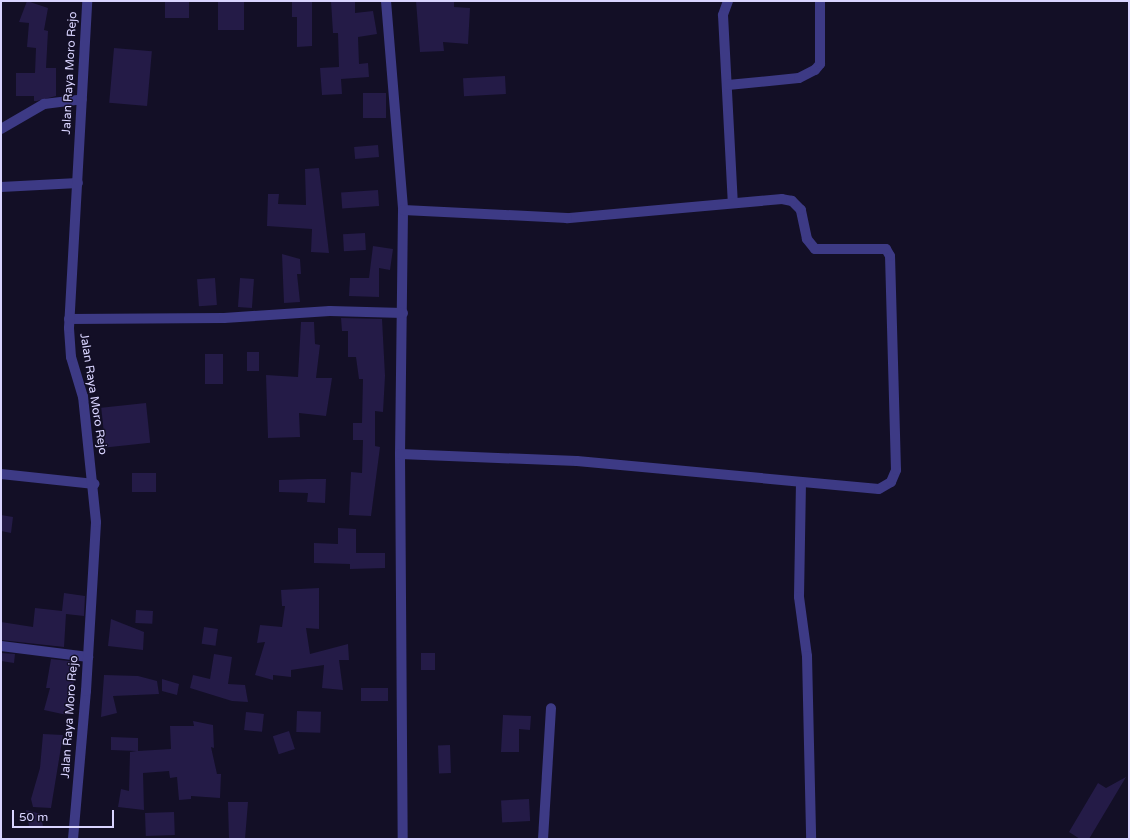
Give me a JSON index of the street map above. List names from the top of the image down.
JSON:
{
  "streets": {
    "street": ["Jalan Raya Moro Rejo"]
  },
  "scale_bar": "50 m"
}
